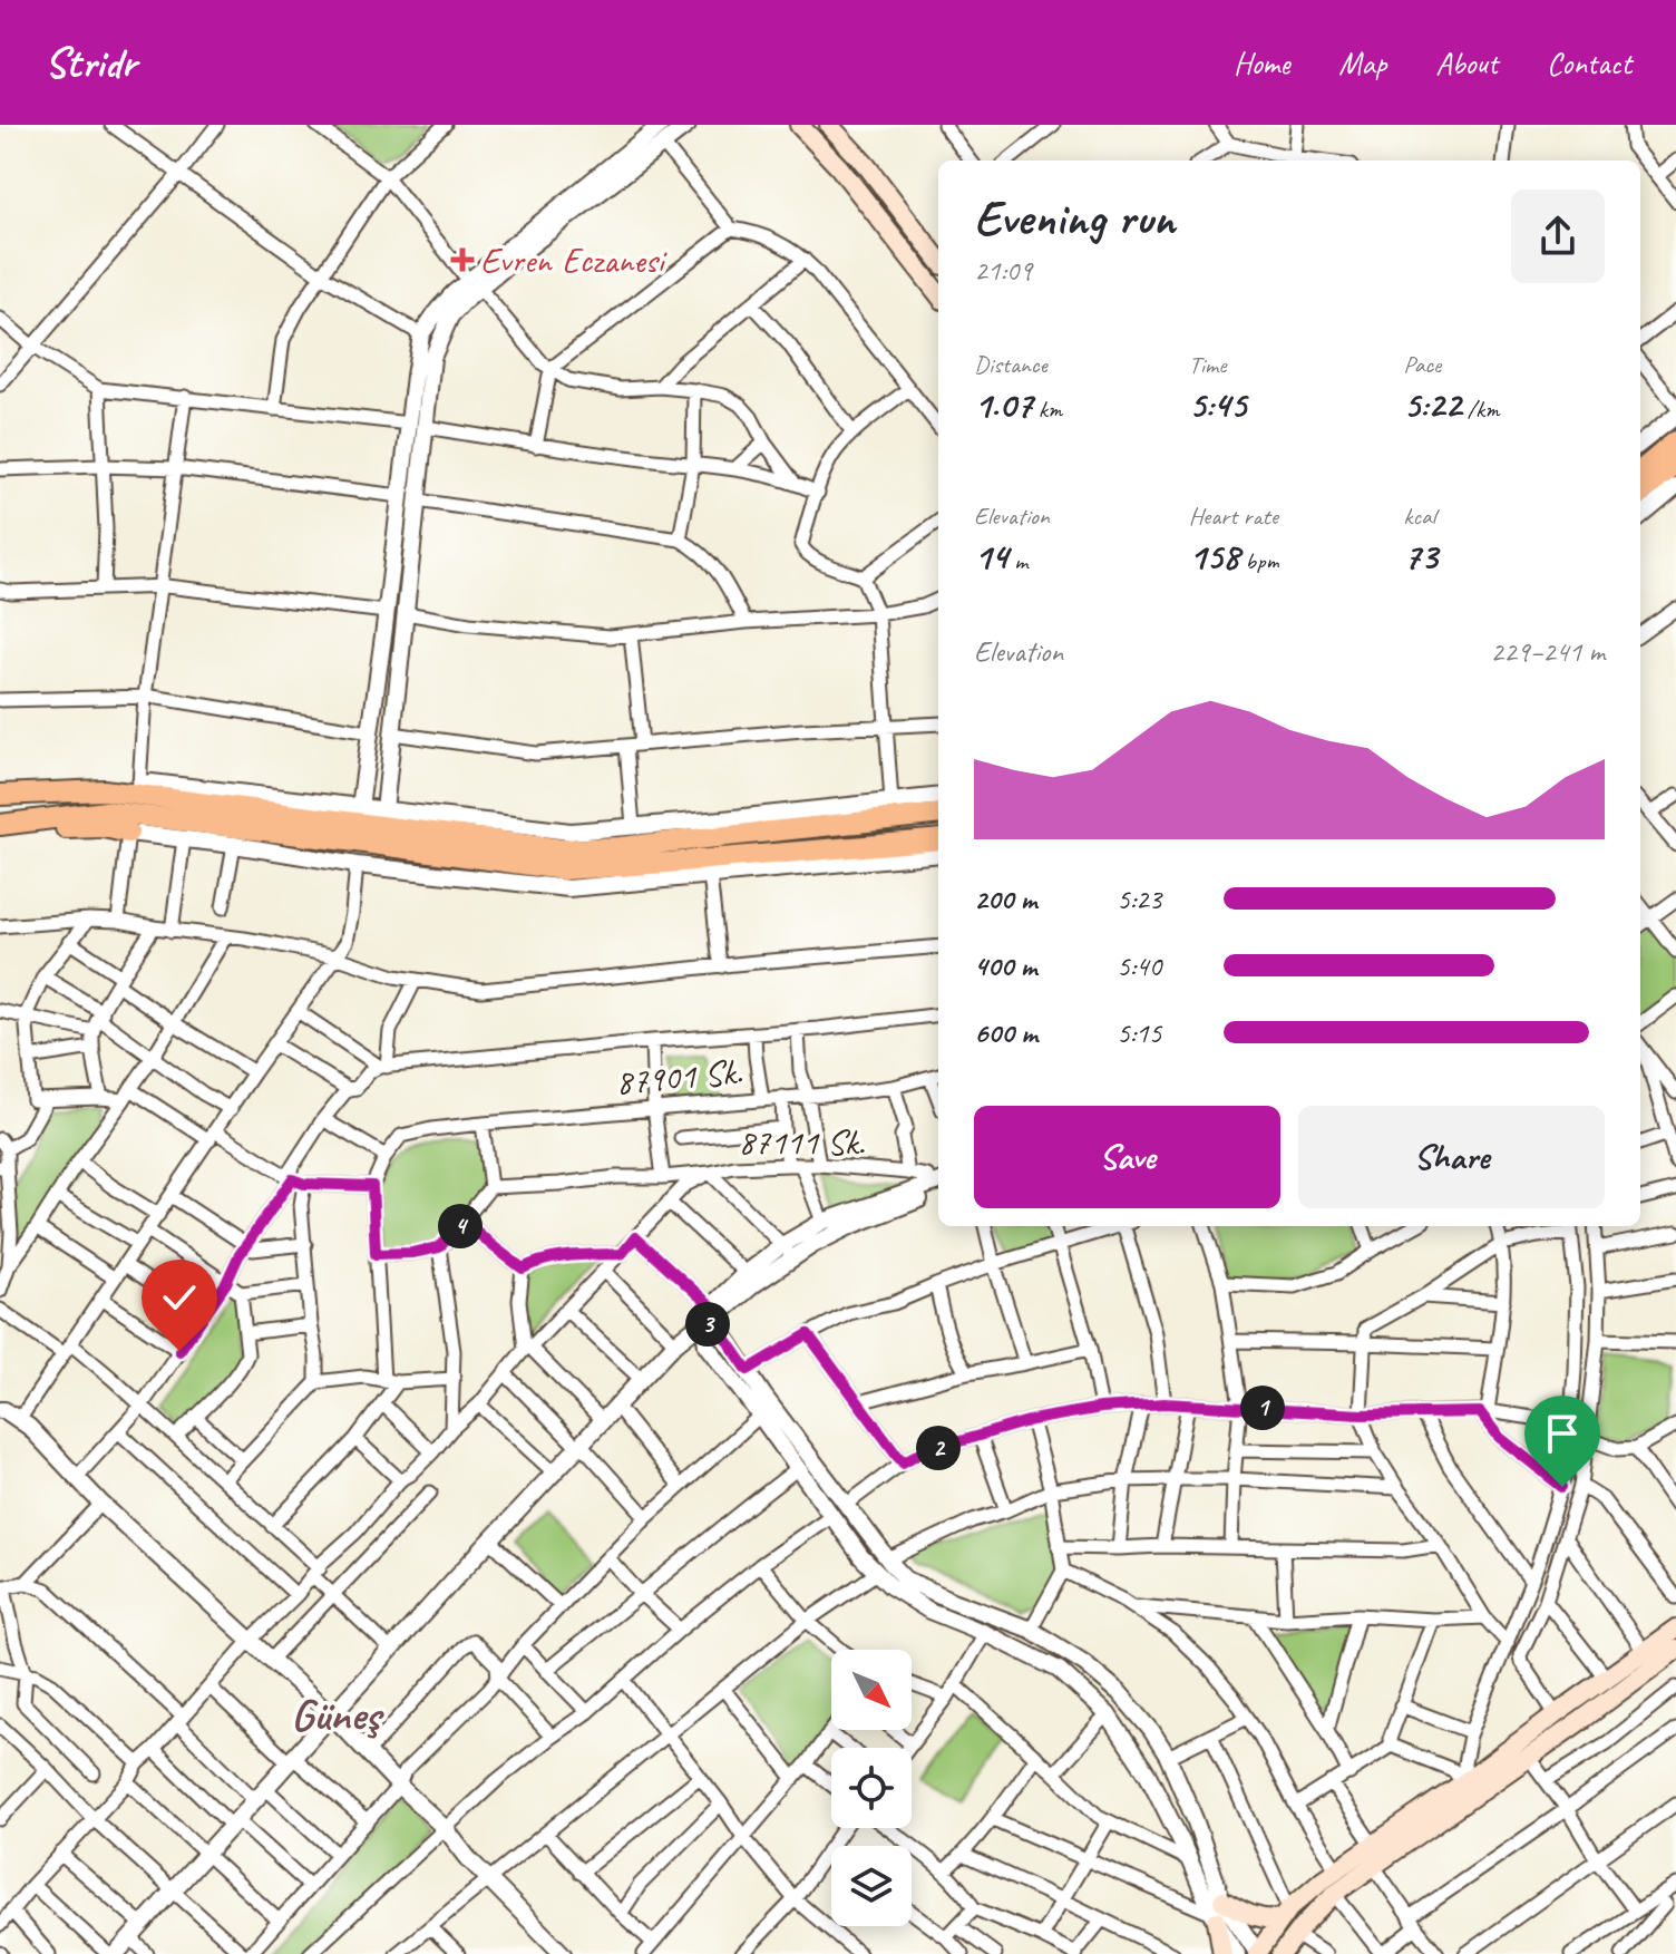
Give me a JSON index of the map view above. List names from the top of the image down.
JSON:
{
  "streets": {
    "street": ["87901 Sk.", "87111 Sk."]
  },
  "districts": ["Güneş"],
  "places": {
    "health": ["Evren Eczanesi"]
  },
  "north": "bottom right",
  "page": {
    "header": "Stridr",
    "nav": [
      "Home",
      "Map",
      "About",
      "Contact"
    ],
    "heading": ["Evening run", "21:09"],
    "stats": [
      ["Distance", "1.07 km"],
      ["Time", "5:45"],
      ["Pace", "5:22 /km"],
      ["Elevation", "14 m"],
      ["Heart rate", "158 bpm"],
      ["kcal", "73"]
    ],
    "chart": ["Elevation", "229–241 m"],
    "list": [
      {
        "name": "200 m",
        "note": "5:23"
      },
      {
        "name": "400 m",
        "note": "5:40"
      },
      {
        "name": "600 m",
        "note": "5:15"
      }
    ],
    "buttons": ["Save", "Share"],
    "pins": [
      "4",
      "3",
      "1",
      "2"
    ]
  }
}
